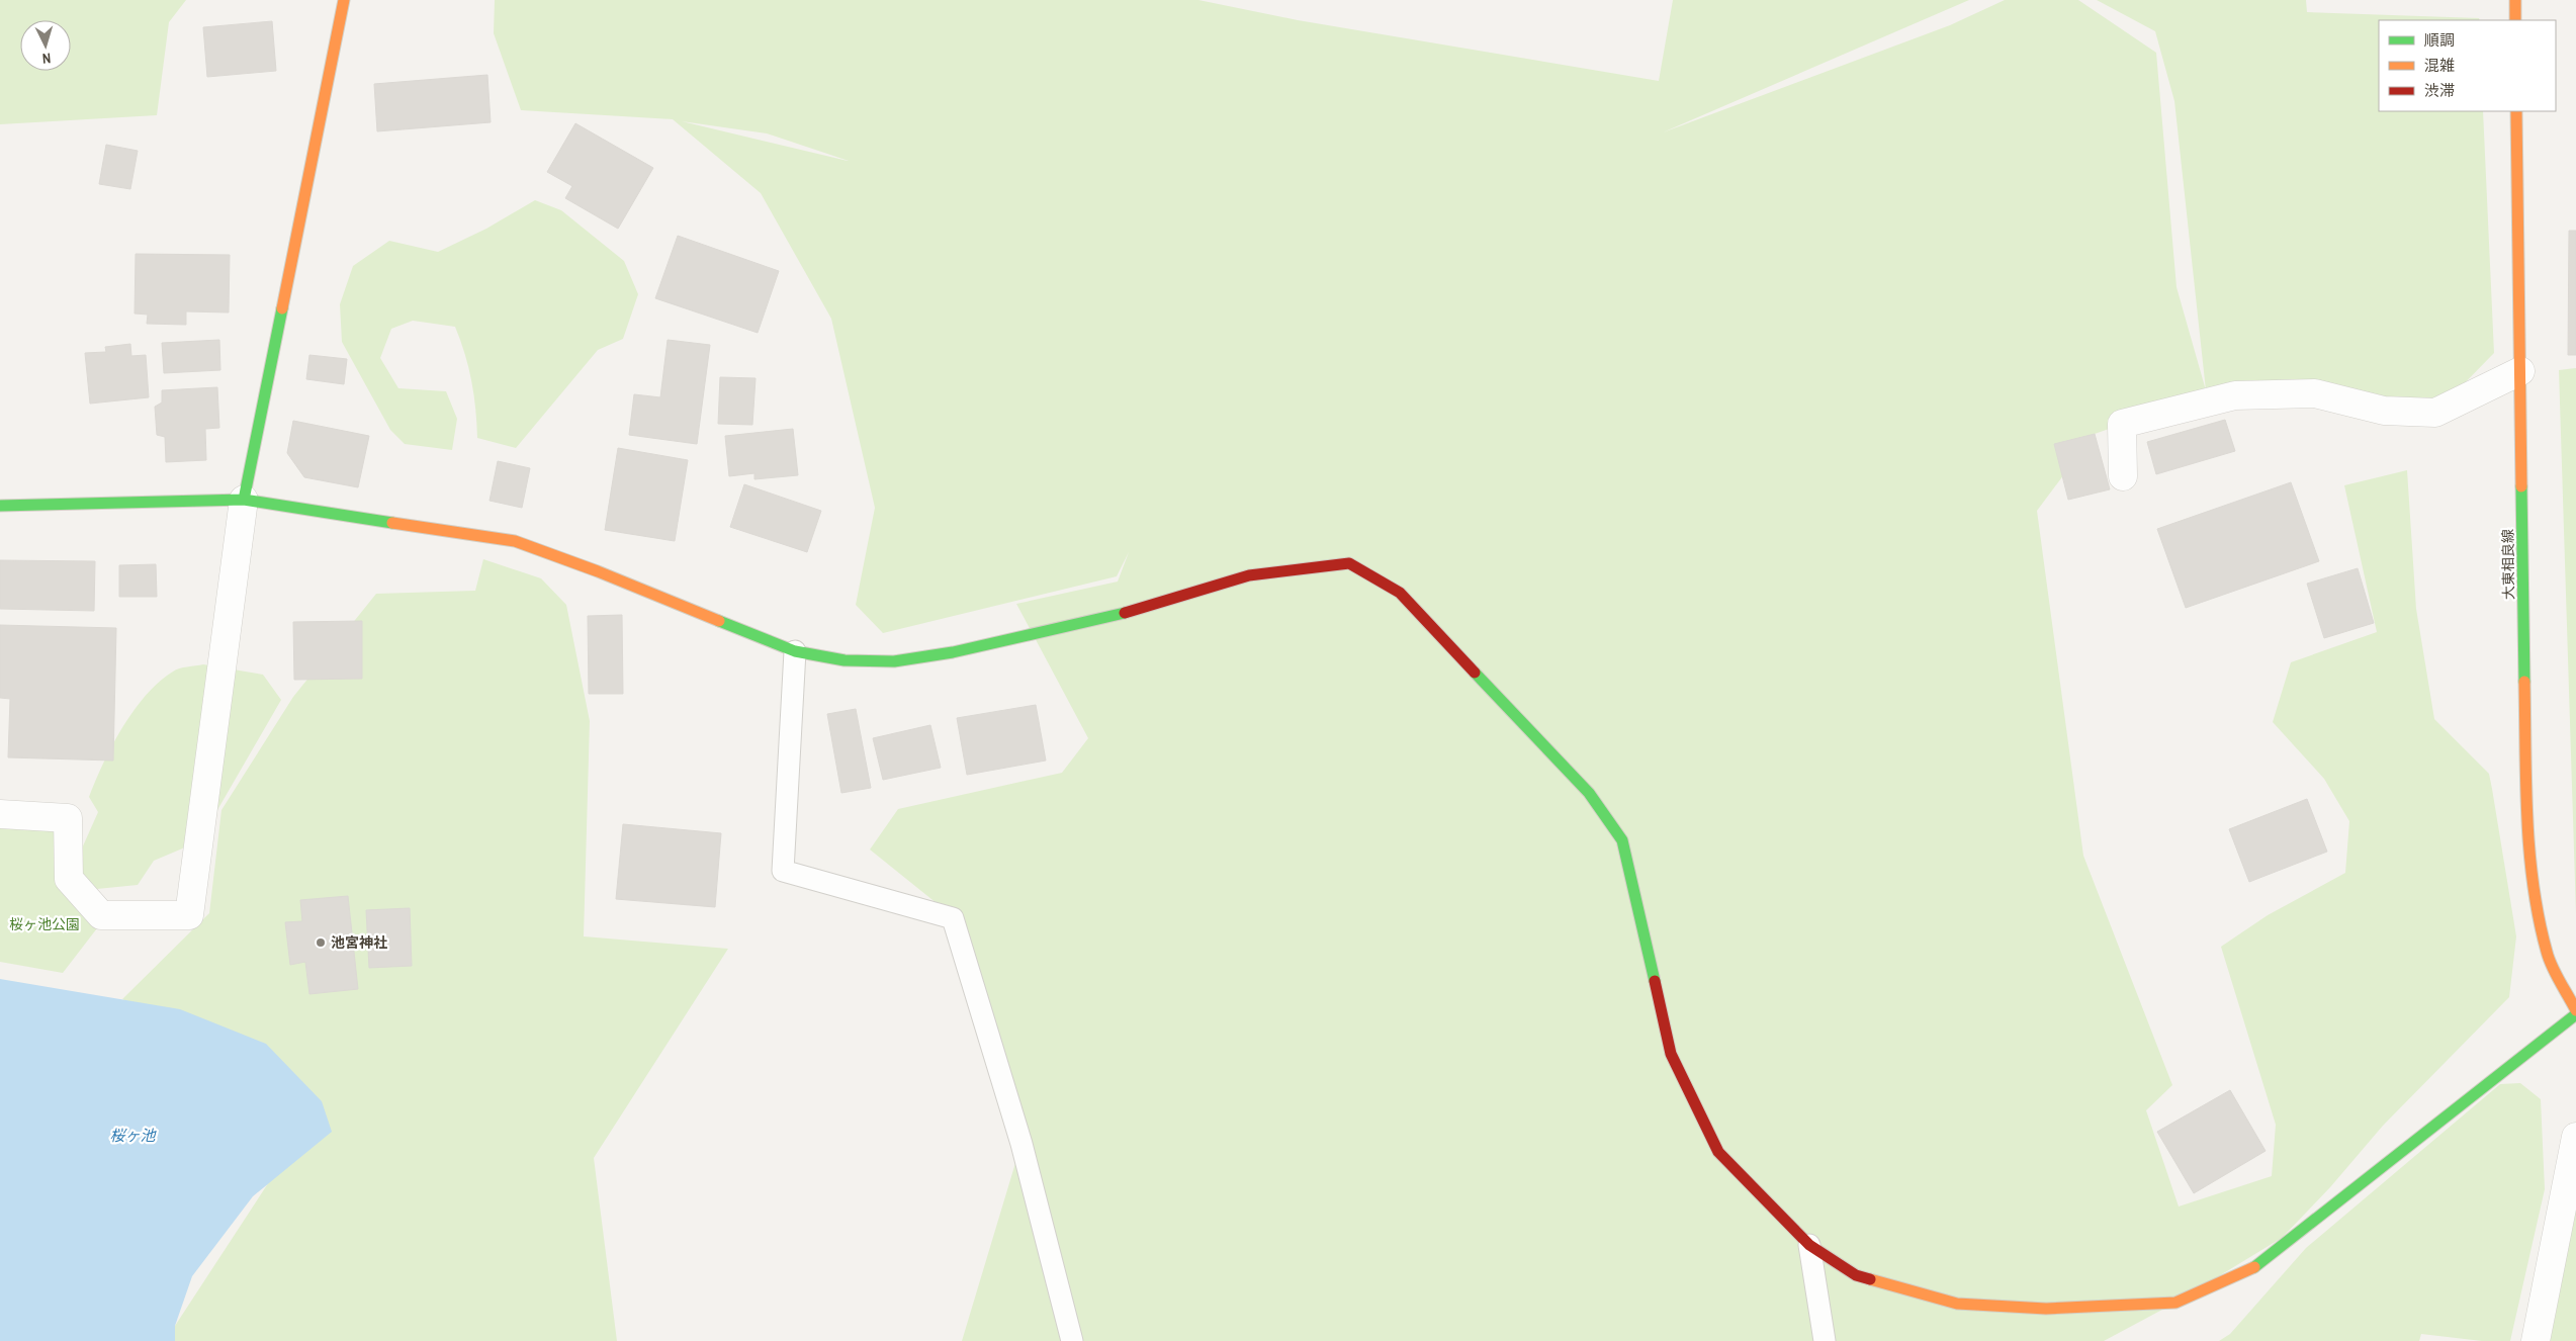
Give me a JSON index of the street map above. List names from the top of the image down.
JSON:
{
  "streets": {
    "street": ["大東相良線"]
  },
  "water": ["桜ヶ池"],
  "parks": ["桜ヶ池公園"],
  "places": ["池宮神社"],
  "legend": ["順調", "混雑", "渋滞"],
  "north": "bottom"
}
